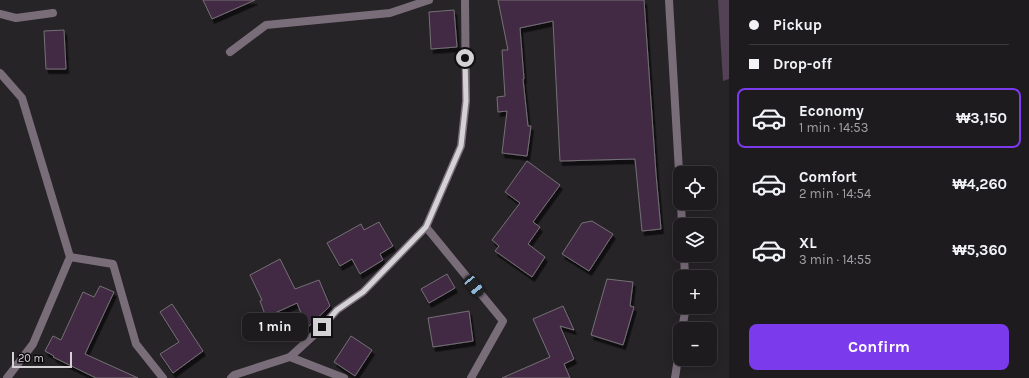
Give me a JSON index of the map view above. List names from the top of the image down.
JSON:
{
  "scale_bar": "20 m",
  "page": {
    "banner": ["Pickup", "Drop-off"],
    "list": [
      {
        "name": "Economy",
        "note": "1 min · 14:53",
        "value": "₩3,150"
      },
      {
        "name": "Comfort",
        "note": "2 min · 14:54",
        "value": "₩4,260"
      },
      {
        "name": "XL",
        "note": "3 min · 14:55",
        "value": "₩5,360"
      }
    ],
    "map_buttons": ["+", "−"],
    "bubble": "1 min",
    "buttons": "Confirm",
    "scale": "20 m"
  }
}
